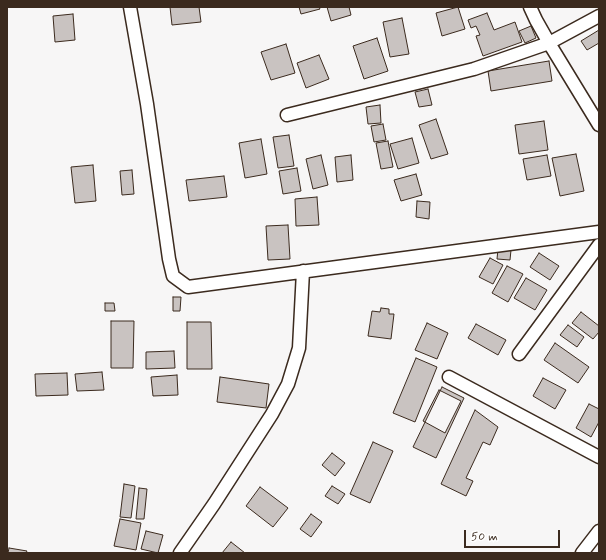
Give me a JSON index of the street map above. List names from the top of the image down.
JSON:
{
  "scale_bar": "50 m"
}
